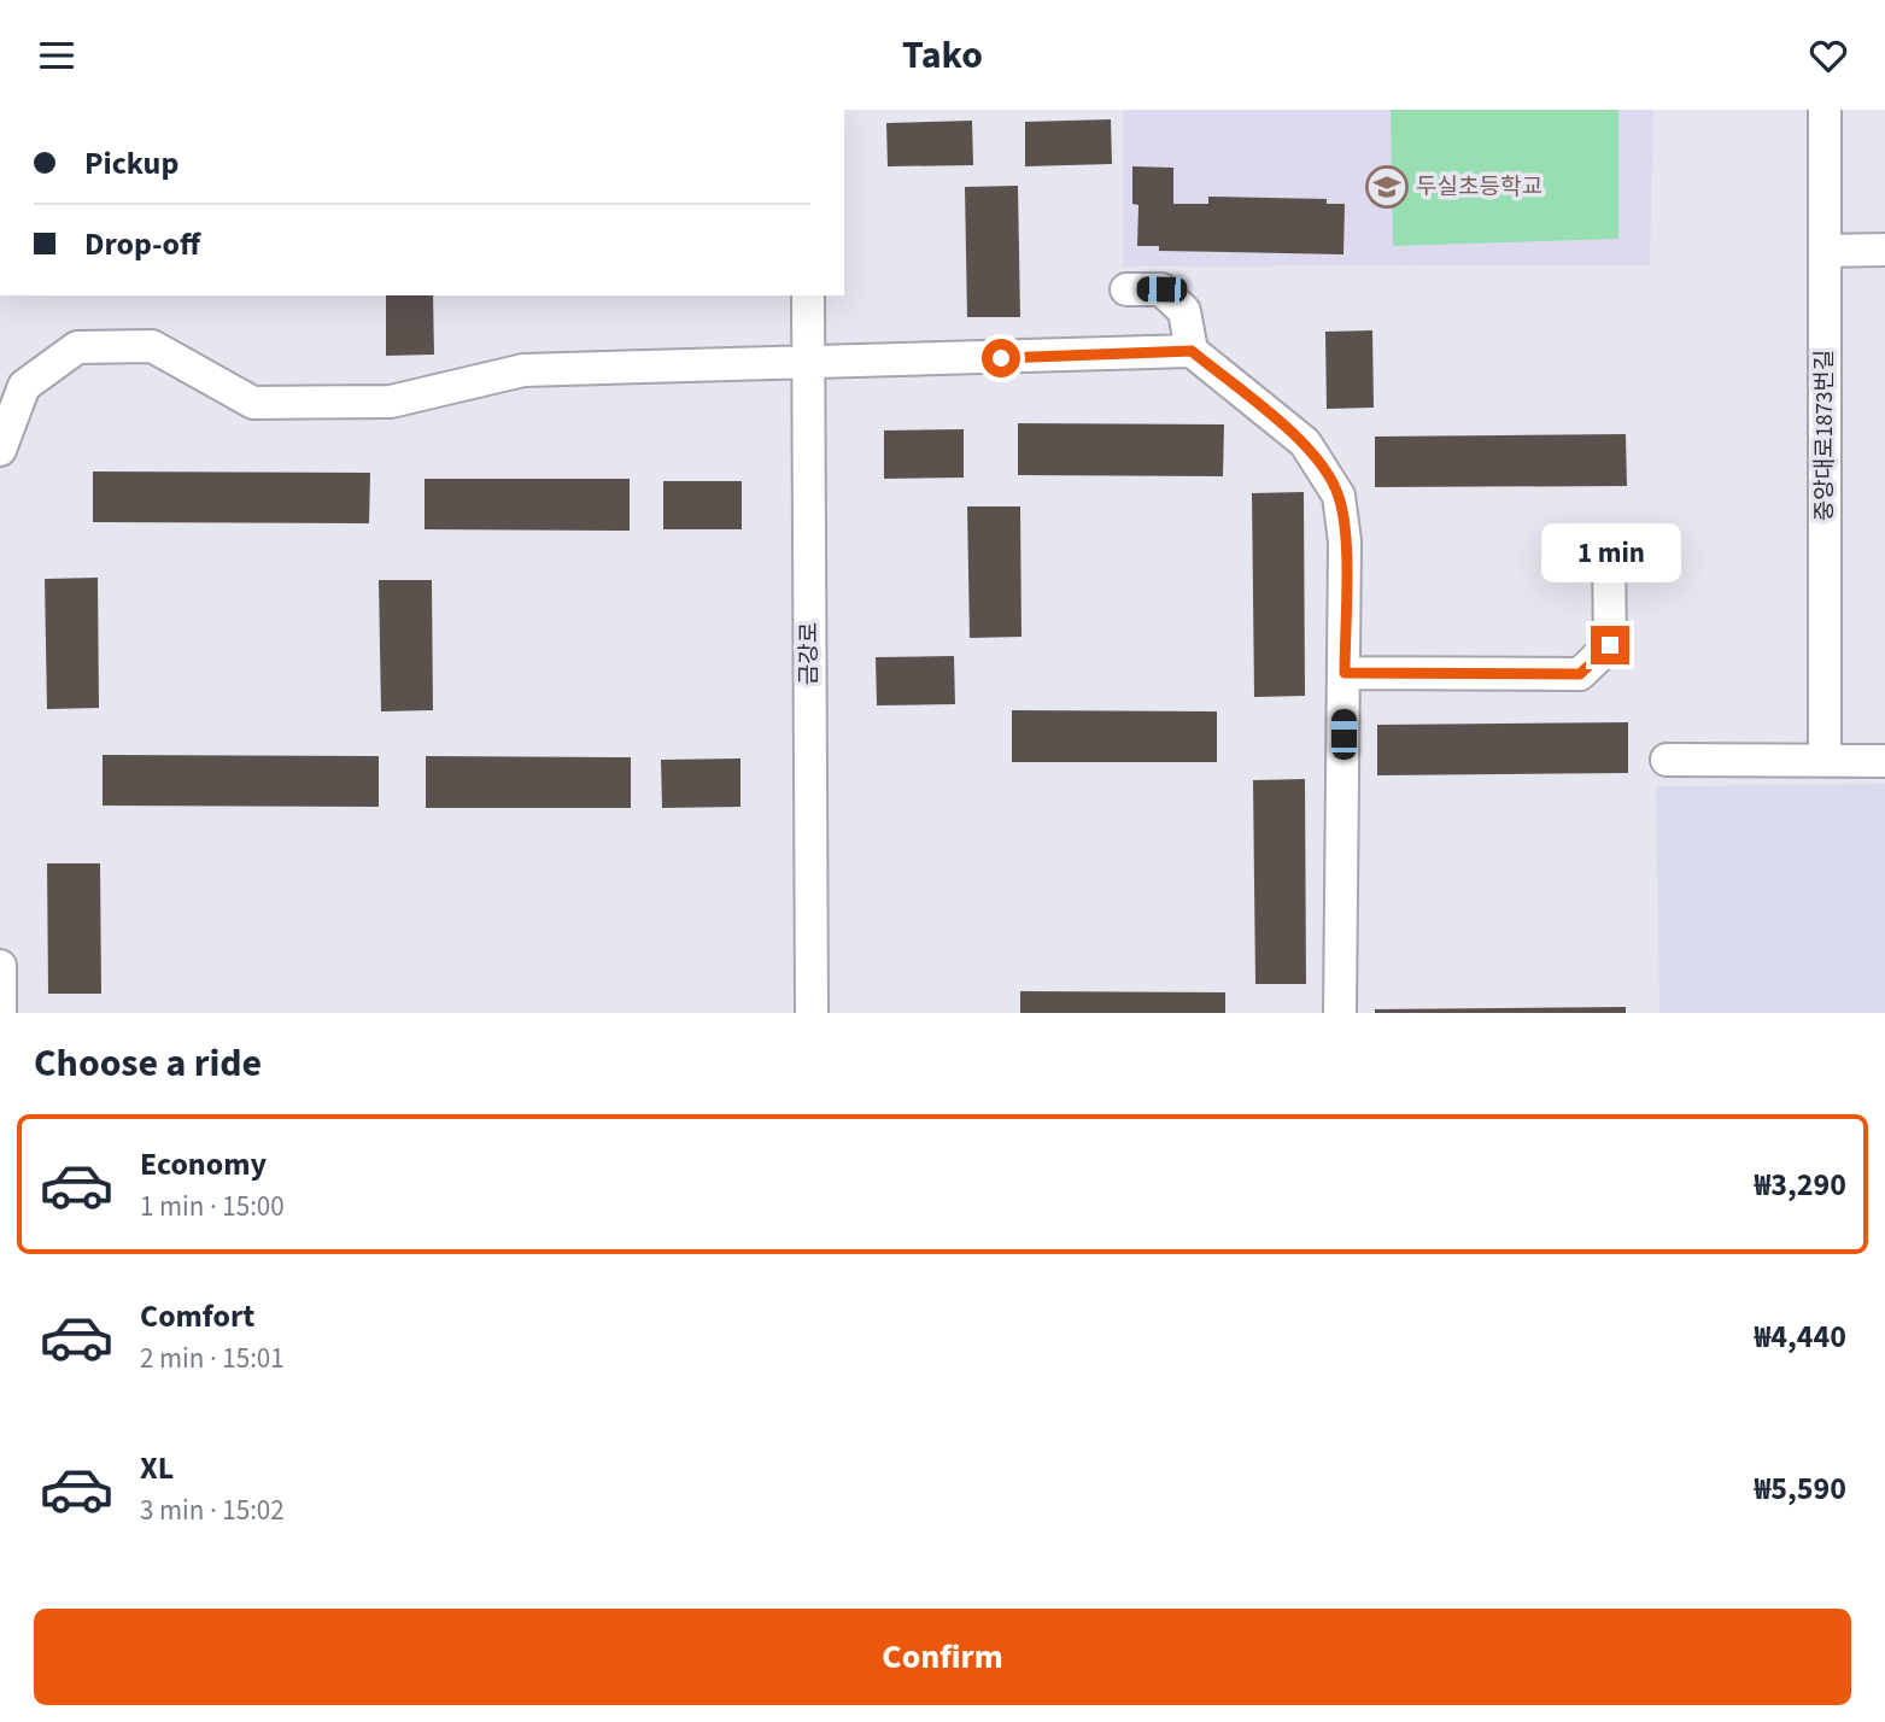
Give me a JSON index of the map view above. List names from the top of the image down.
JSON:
{
  "streets": {
    "street": ["중앙대로1873번길", "금강로"]
  },
  "places": {
    "school or university": ["두실초등학교"]
  },
  "page": {
    "header": "Tako",
    "banner": ["Pickup", "Drop-off"],
    "bubble": "1 min",
    "heading": "Choose a ride",
    "list": [
      {
        "name": "Economy",
        "note": "1 min · 15:00",
        "value": "₩3,290"
      },
      {
        "name": "Comfort",
        "note": "2 min · 15:01",
        "value": "₩4,440"
      },
      {
        "name": "XL",
        "note": "3 min · 15:02",
        "value": "₩5,590"
      }
    ],
    "buttons": "Confirm"
  }
}
